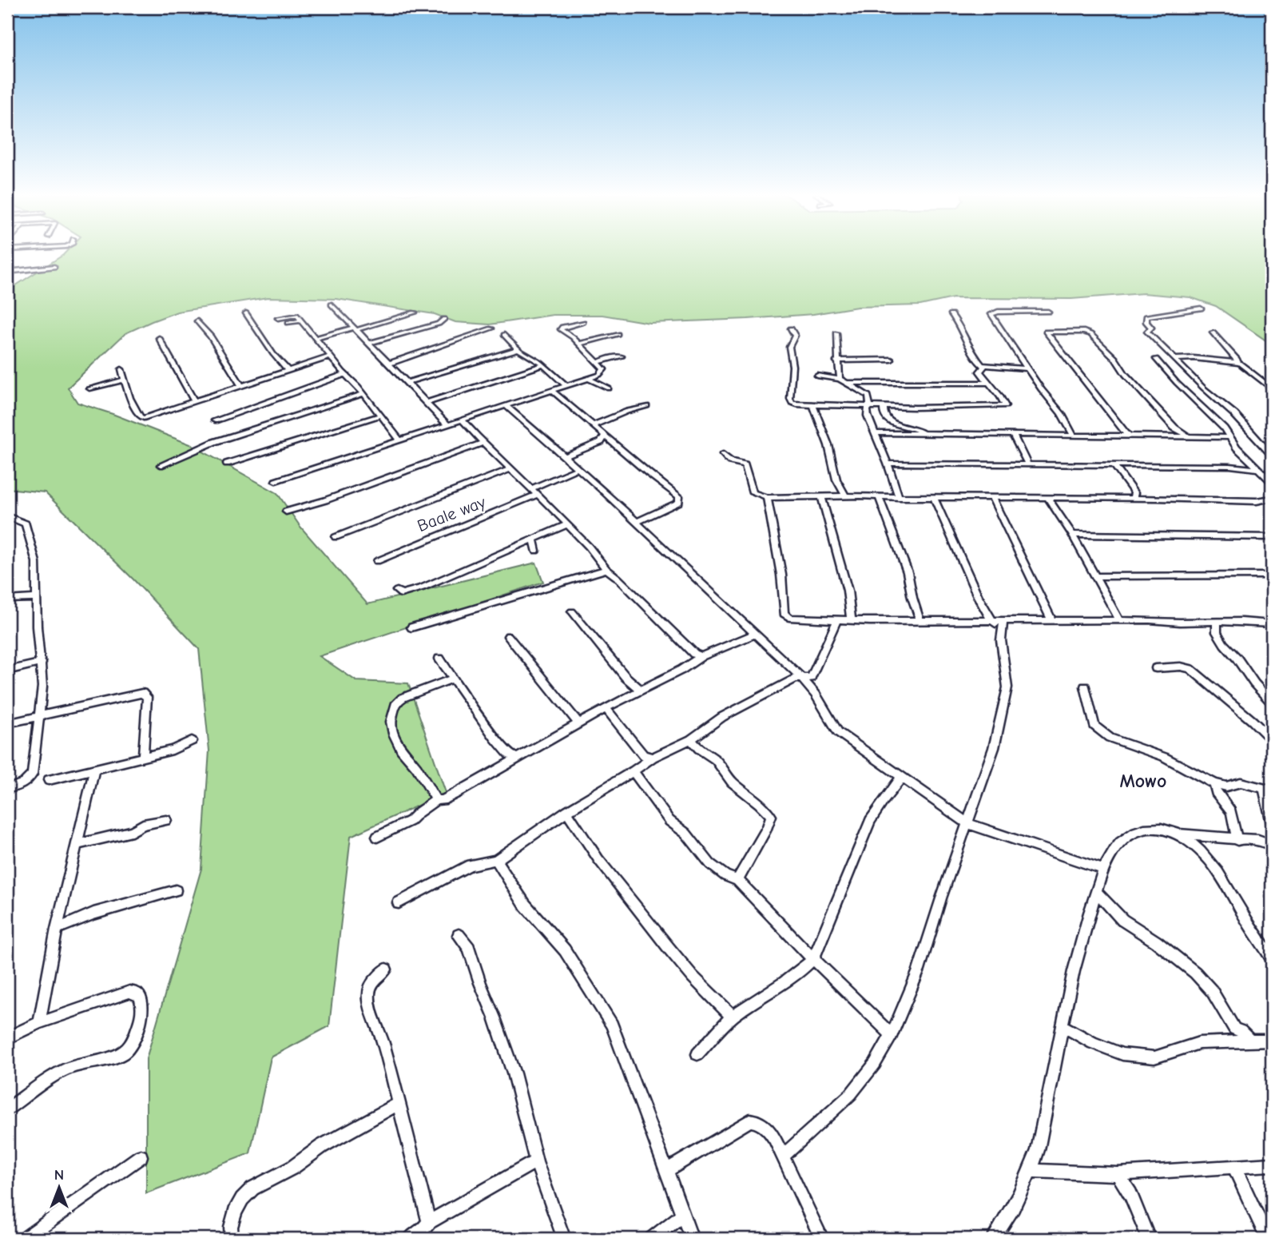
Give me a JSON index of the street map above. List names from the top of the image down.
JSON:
{
  "streets": {
    "street": ["Baale way"]
  },
  "districts": ["Mowo"],
  "north": "top"
}
